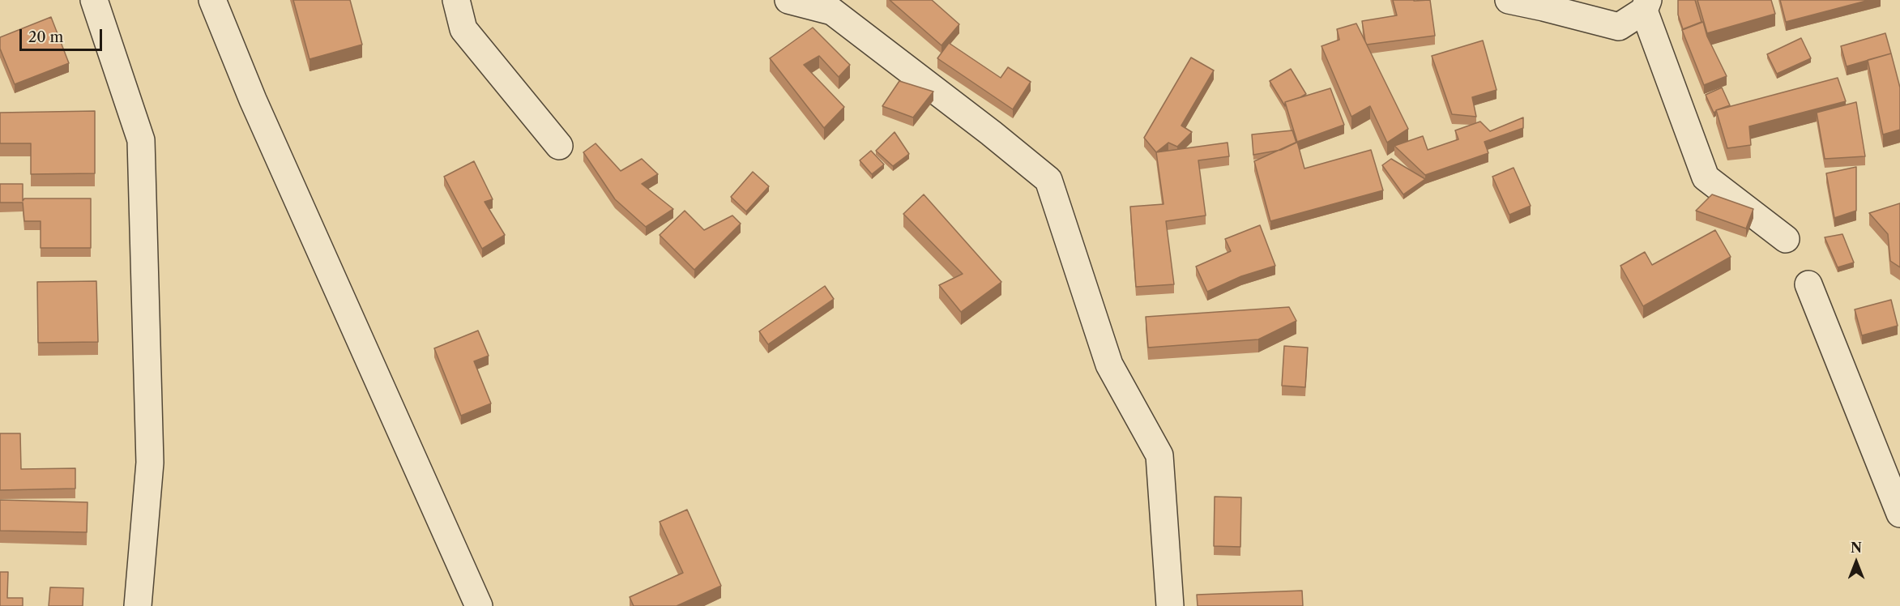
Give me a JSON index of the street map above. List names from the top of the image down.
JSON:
{
  "scale_bar": "20 m",
  "north": "top"
}
